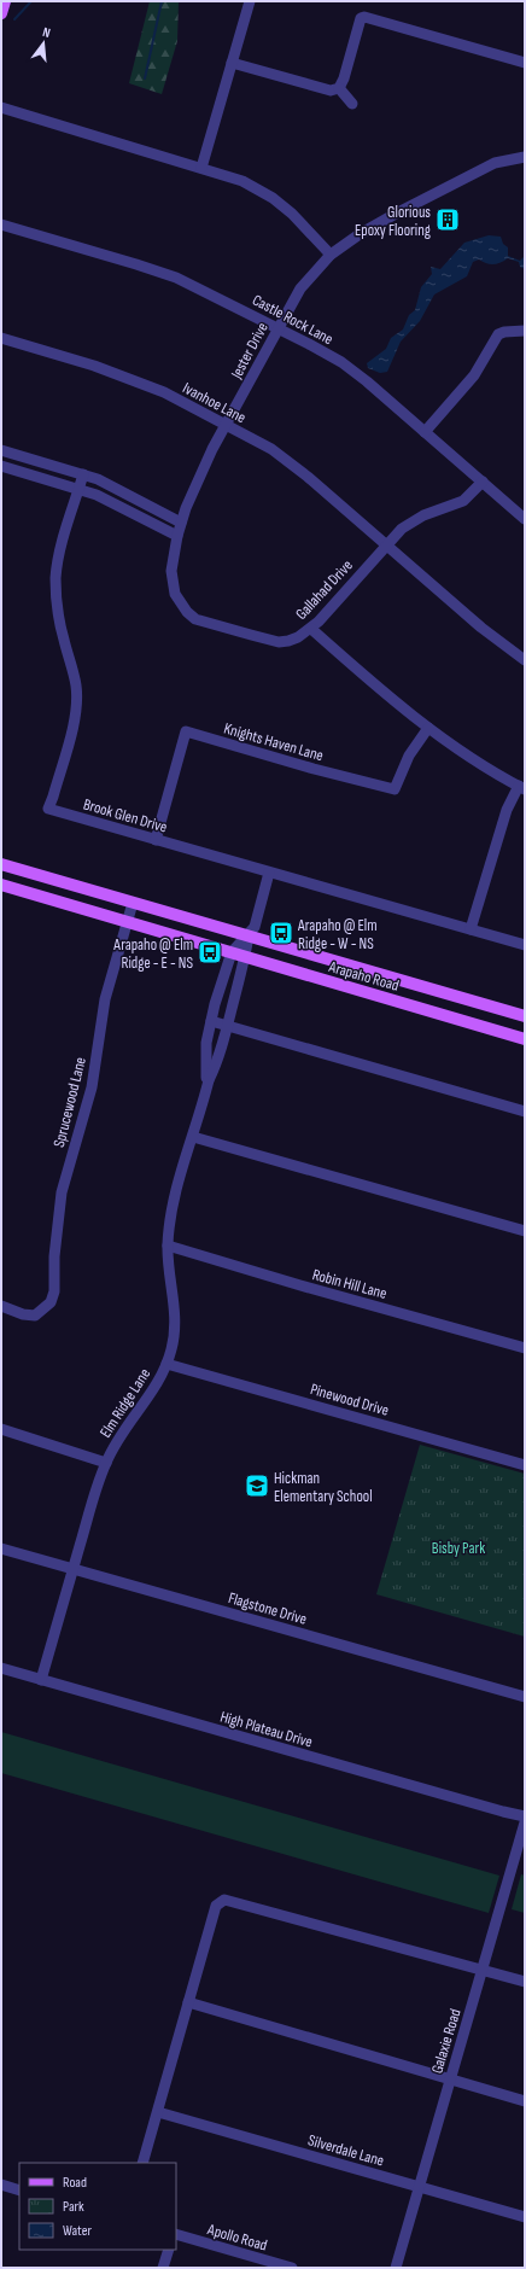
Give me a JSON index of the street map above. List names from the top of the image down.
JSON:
{
  "streets": {
    "main road": ["Arapaho Road"],
    "street": [
      "Castle Rock Lane",
      "Jester Drive",
      "Ivanhoe Lane",
      "Gallahad Drive",
      "Knights Haven Lane",
      "Brook Glen Drive",
      "Sprucewood Lane",
      "Robin Hill Lane",
      "Pinewood Drive",
      "Elm Ridge Lane",
      "Flagstone Drive",
      "High Plateau Drive",
      "Galaxie Road",
      "Silverdale Lane",
      "Apollo Road"
    ]
  },
  "crossings": [
    ["Castle Rock Lane", "Jester Drive"],
    ["Castle Rock Lane", "Gallahad Drive"],
    ["Jester Drive", "Ivanhoe Lane"],
    ["Jester Drive", "Gallahad Drive"],
    ["Ivanhoe Lane", "Gallahad Drive"],
    ["Knights Haven Lane", "Brook Glen Drive"],
    ["Brook Glen Drive", "Elm Ridge Lane"],
    ["Arapaho Road", "Sprucewood Lane"],
    ["Arapaho Road", "Elm Ridge Lane"],
    ["Robin Hill Lane", "Elm Ridge Lane"],
    ["Pinewood Drive", "Elm Ridge Lane"],
    ["Elm Ridge Lane", "Flagstone Drive"],
    ["Elm Ridge Lane", "High Plateau Drive"],
    ["Galaxie Road", "Silverdale Lane"]
  ],
  "parks": ["Bisby Park"],
  "places": {
    "building": ["Glorious Epoxy Flooring"],
    "bus stop": ["Arapaho @ Elm Ridge - W - NS", "Arapaho @ Elm Ridge - E - NS"],
    "school or university": ["Hickman Elementary School"]
  },
  "legend": ["Road", "Park", "Water"],
  "north": "top"
}
